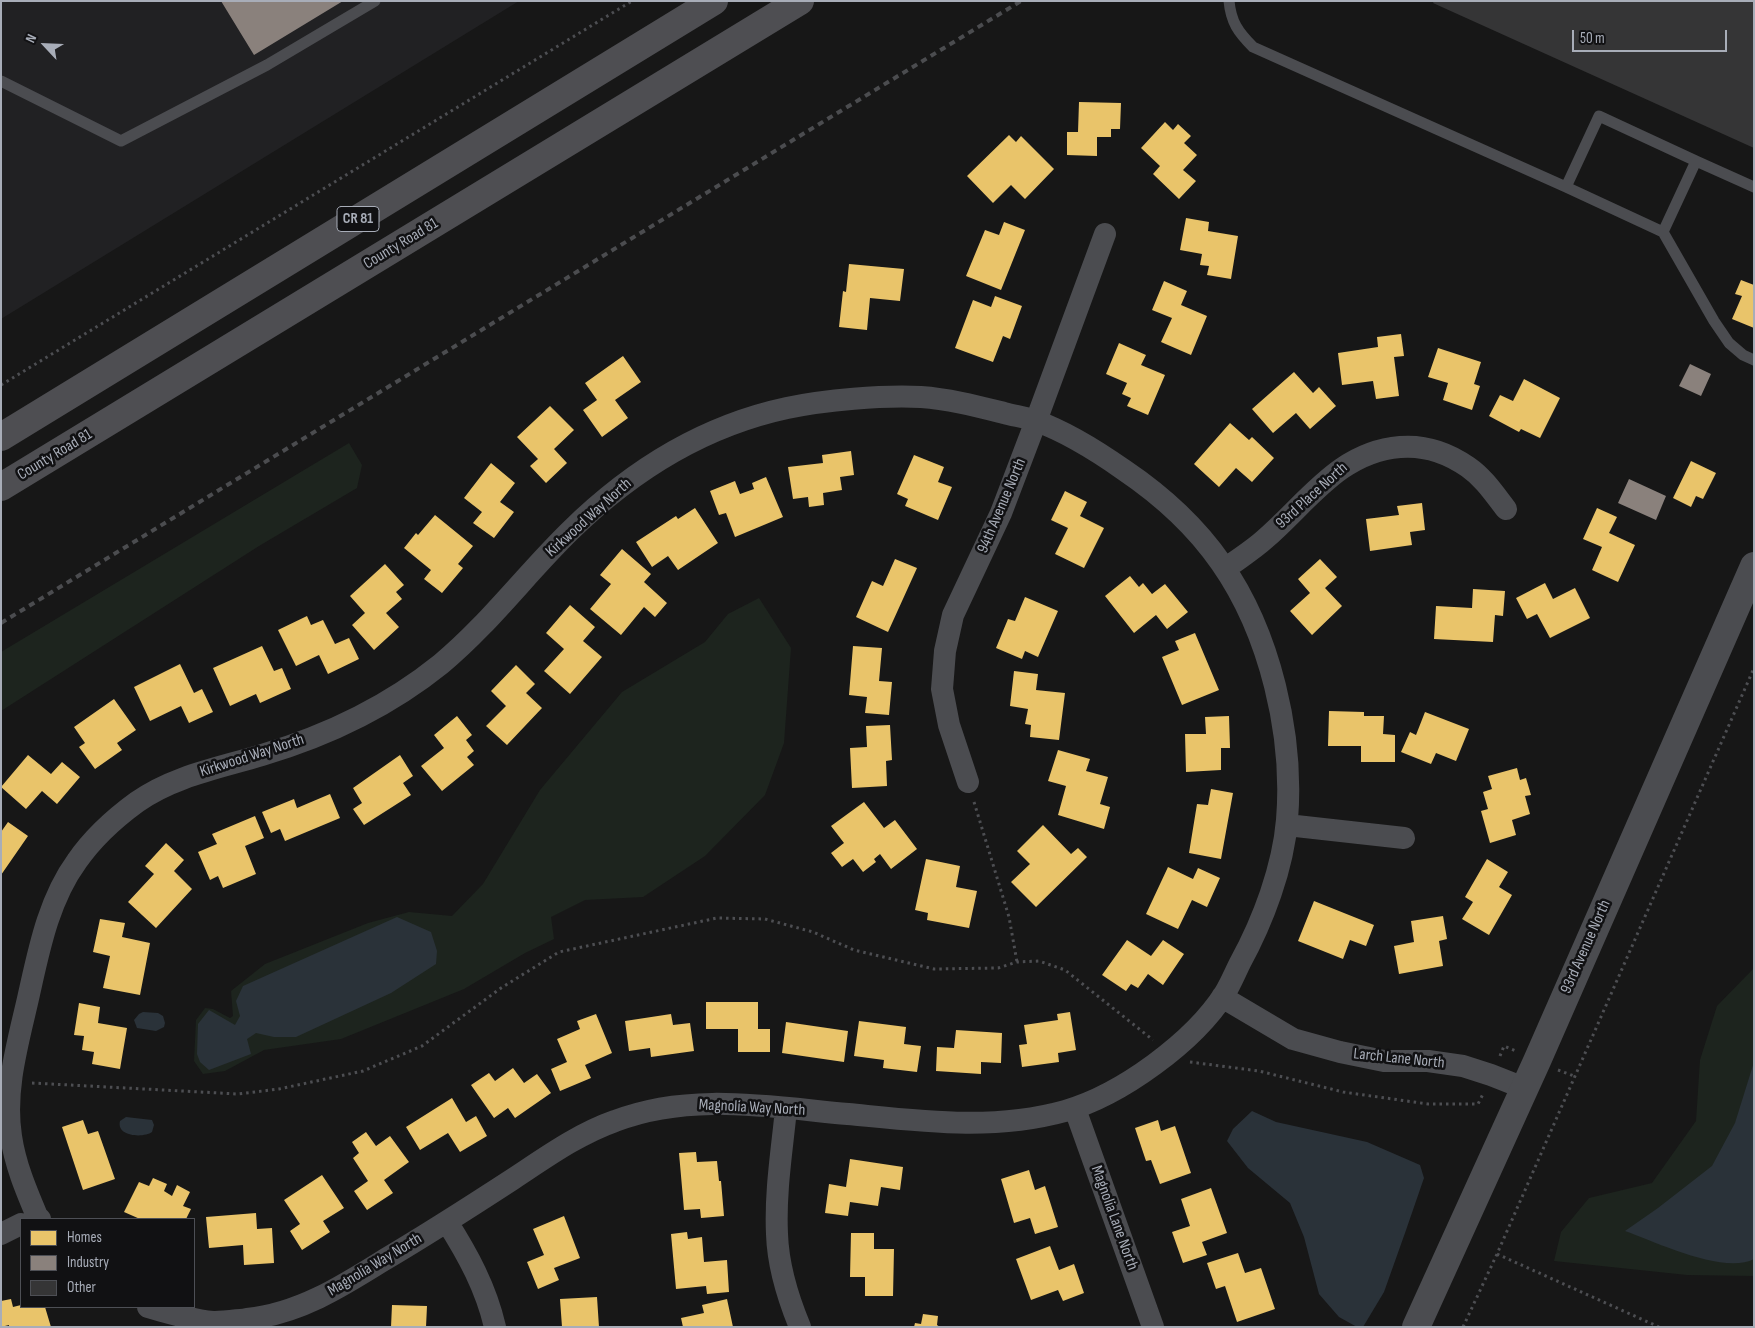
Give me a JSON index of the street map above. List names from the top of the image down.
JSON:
{
  "streets": {
    "highway": ["CR 81", "County Road 81"],
    "street": [
      "93rd Place North",
      "94th Avenue North",
      "Kirkwood Way North",
      "93rd Avenue North",
      "Larch Lane North",
      "Magnolia Way North",
      "Magnolia Lane North"
    ]
  },
  "crossings": [
    ["93rd Place North", "Kirkwood Way North"],
    ["94th Avenue North", "Kirkwood Way North"],
    ["Kirkwood Way North", "Larch Lane North"],
    ["Kirkwood Way North", "Magnolia Way North"],
    ["93rd Avenue North", "Larch Lane North"],
    ["Larch Lane North", "Magnolia Way North"],
    ["Magnolia Way North", "Magnolia Lane North"]
  ],
  "legend": ["Homes", "Industry", "Other"],
  "scale_bar": "50 m",
  "north": "top left"
}
